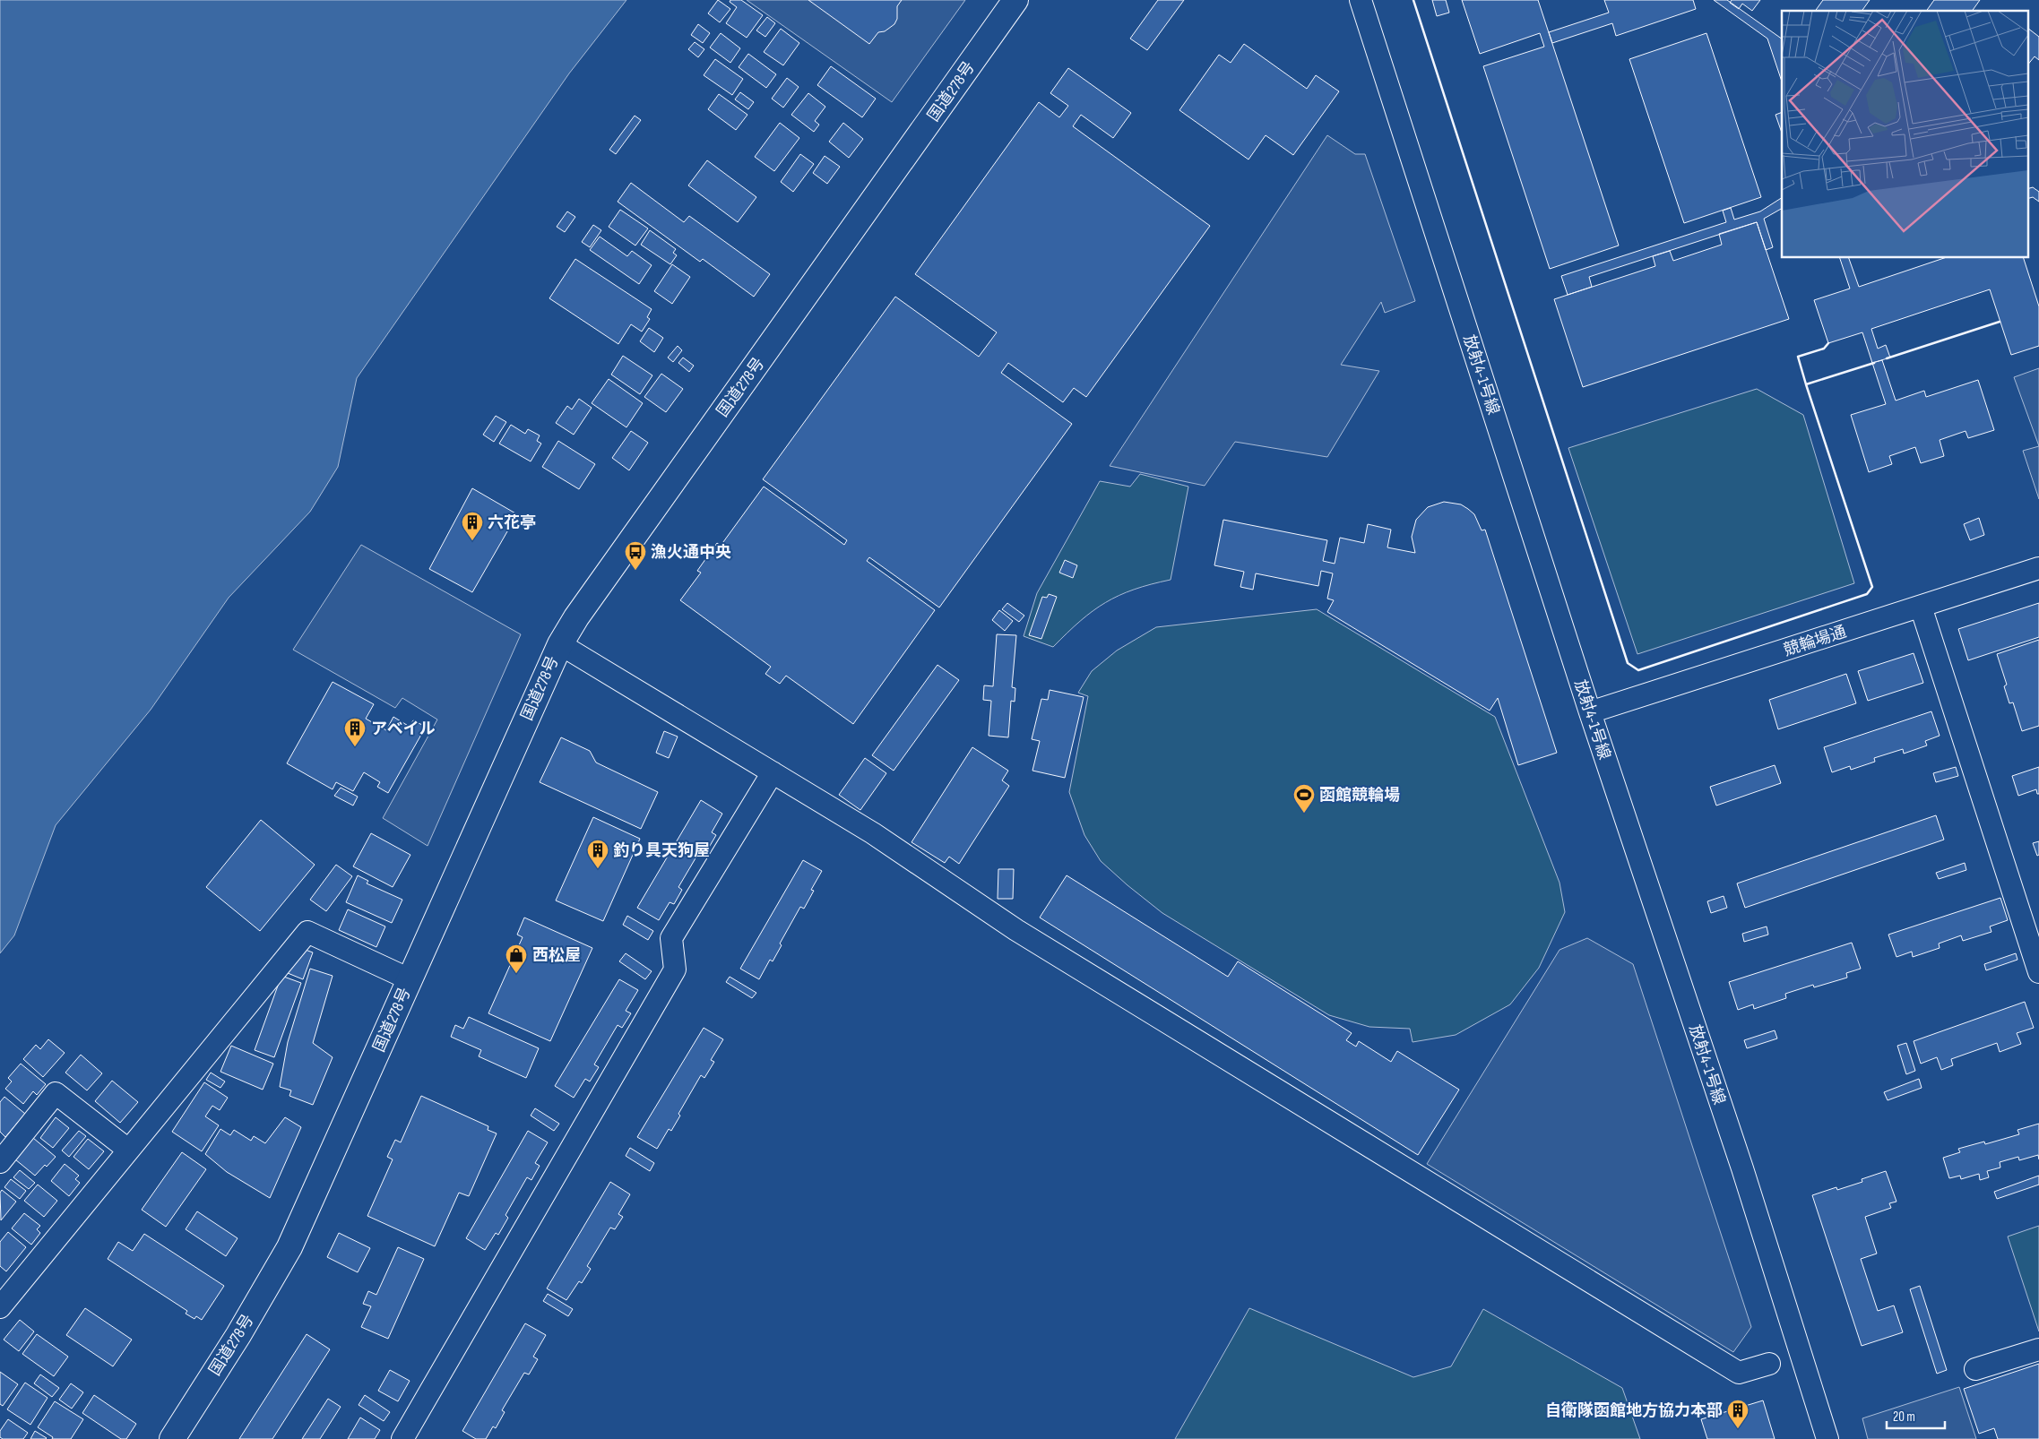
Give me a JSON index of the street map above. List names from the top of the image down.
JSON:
{
  "streets": {
    "highway": ["国道278号"],
    "street": ["放射4-1号線", "競輪場通"]
  },
  "crossings": [
    ["放射4-1号線", "競輪場通"]
  ],
  "places": {
    "building": [
      "六花亭",
      "アベイル",
      "釣り具天狗屋",
      "自衛隊函館地方協力本部"
    ],
    "bus stop": ["漁火通中央"],
    "sports": ["函館競輪場"],
    "shop": ["西松屋"]
  },
  "scale_bar": "20 m"
}
